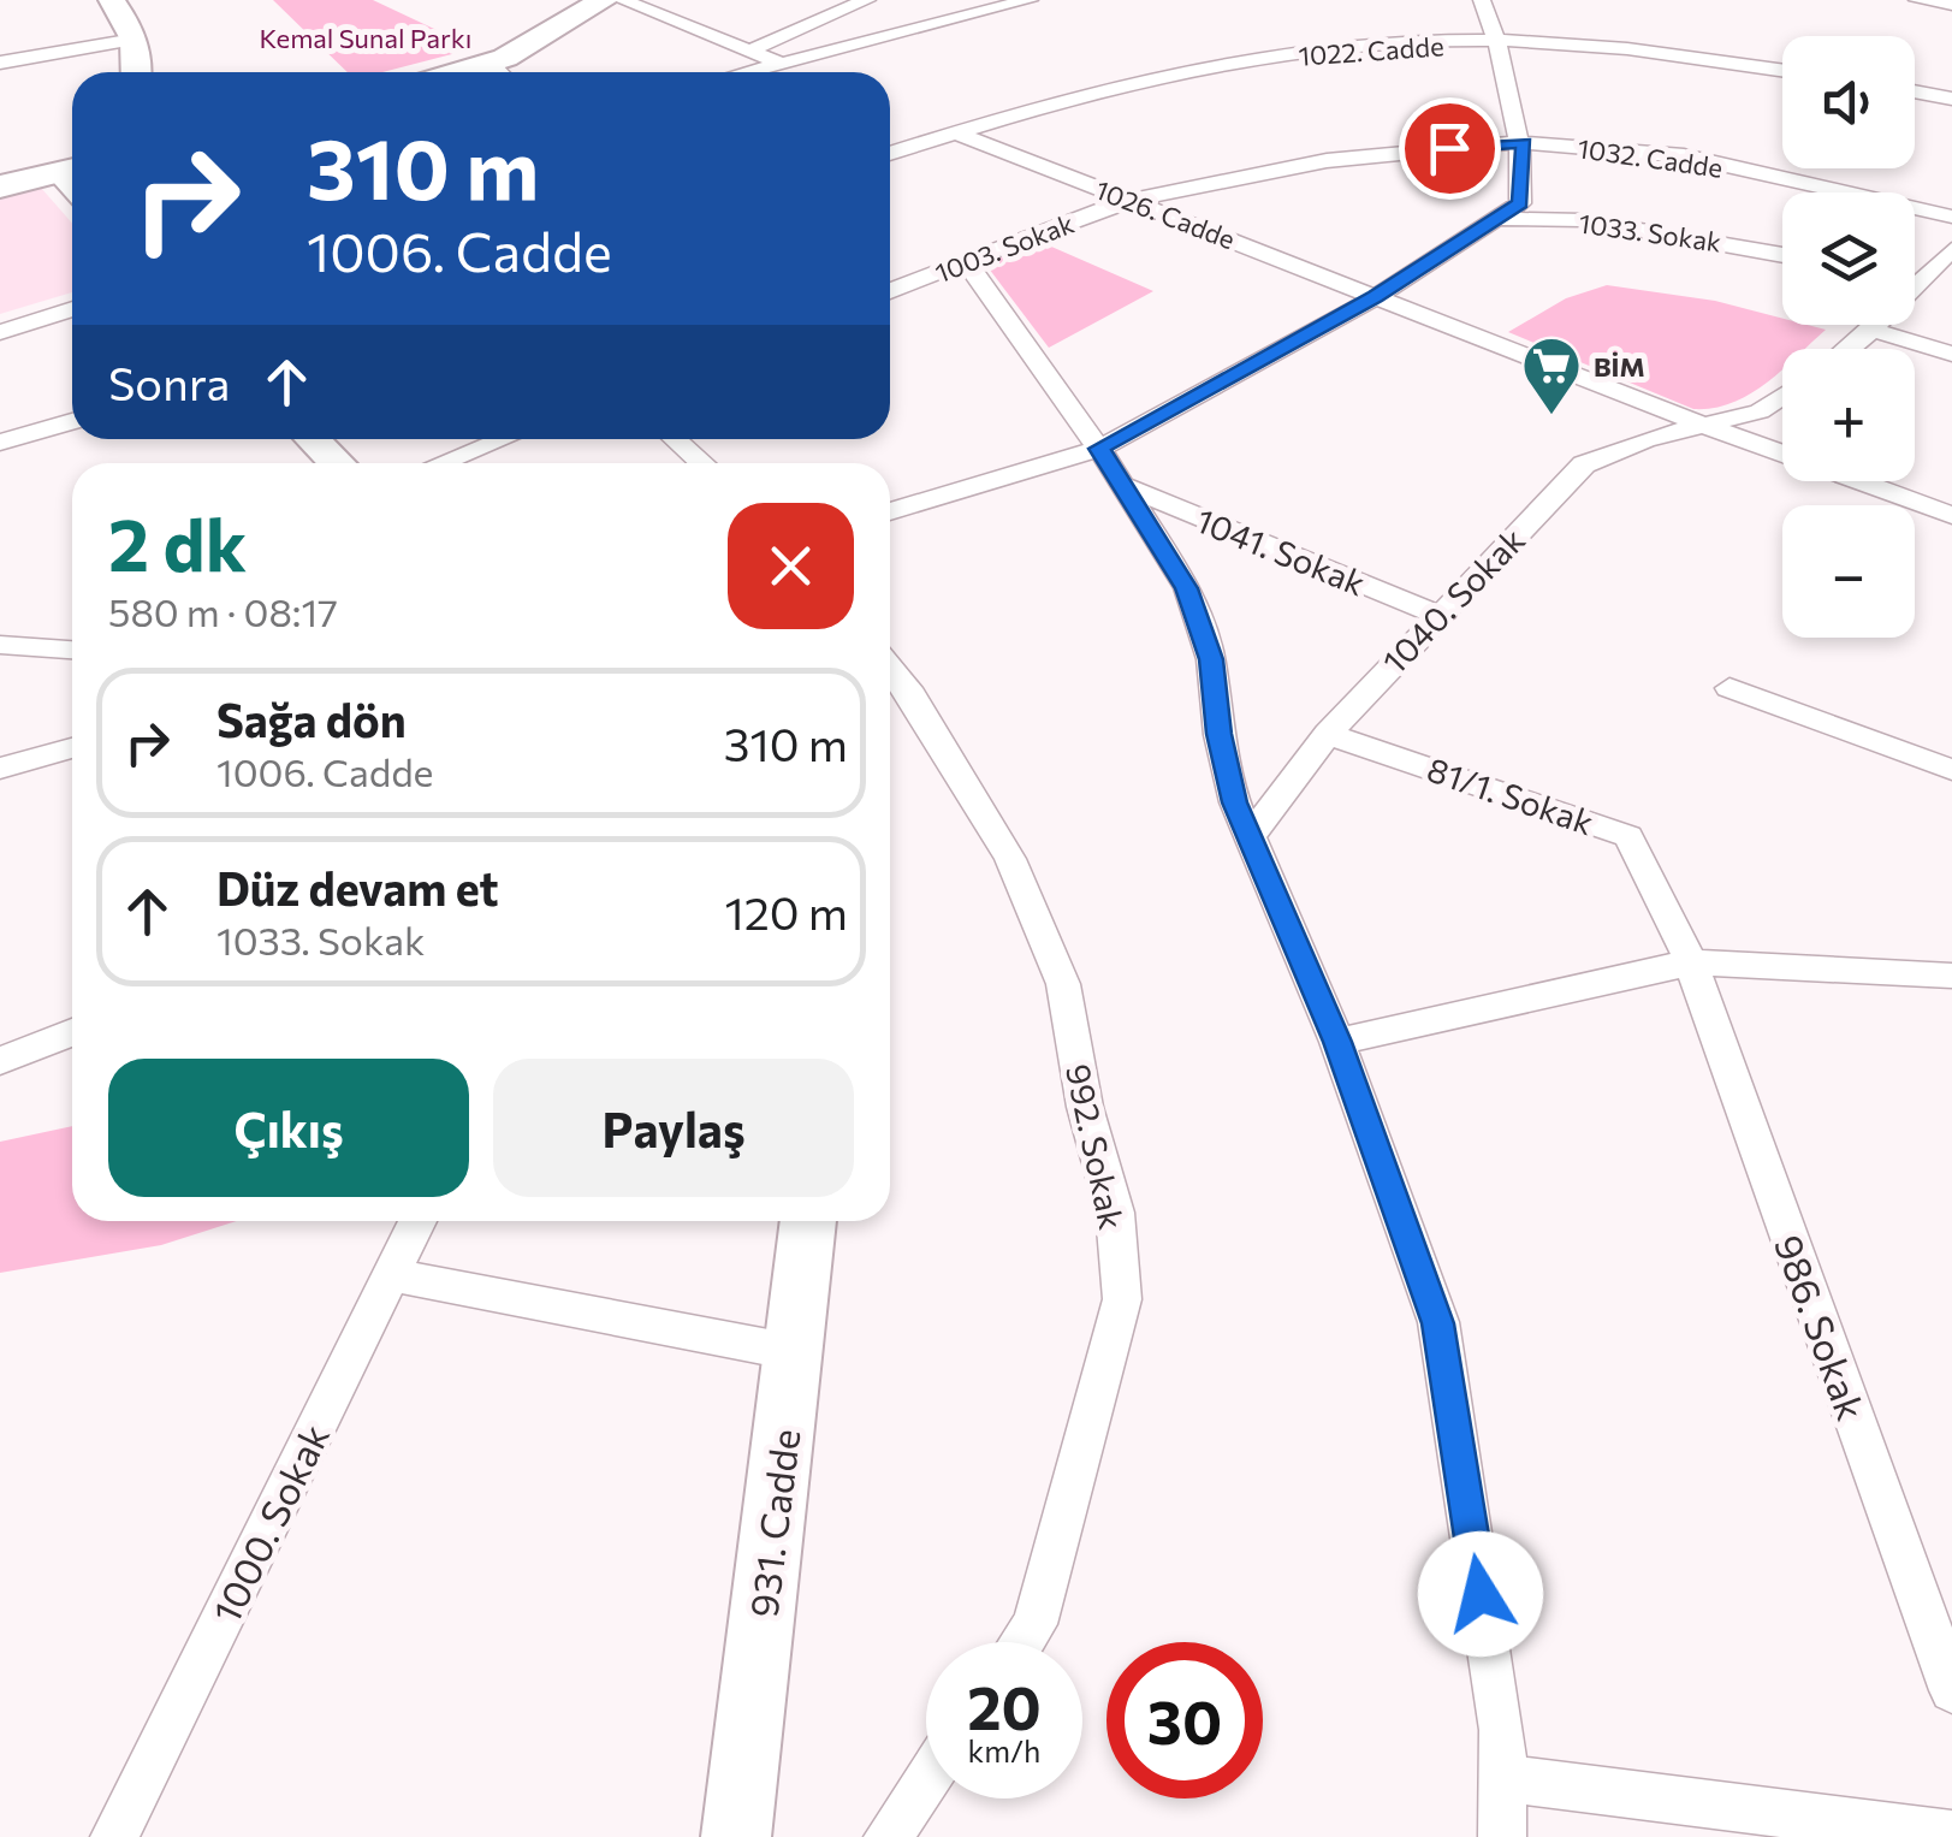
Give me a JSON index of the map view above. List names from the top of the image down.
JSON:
{
  "streets": {
    "main road": ["931. Cadde"],
    "street": [
      "1022. Cadde",
      "1032. Cadde",
      "1026. Cadde",
      "1033. Sokak",
      "1003. Sokak",
      "1041. Sokak",
      "1040. Sokak",
      "81/1. Sokak",
      "992. Sokak",
      "986. Sokak",
      "1000. Sokak"
    ]
  },
  "crossings": [
    ["1022. Cadde", "1026. Cadde"],
    ["1032. Cadde", "1026. Cadde"],
    ["1032. Cadde", "1003. Sokak"],
    ["1026. Cadde", "1003. Sokak"],
    ["1026. Cadde", "1040. Sokak"],
    ["1041. Sokak", "1040. Sokak"],
    ["1040. Sokak", "81/1. Sokak"],
    ["81/1. Sokak", "986. Sokak"]
  ],
  "parks": ["Kemal Sunal Parkı"],
  "places": {
    "supermarket": ["BİM"]
  },
  "page": {
    "map_buttons": ["+", "−"],
    "turn": ["310 m", "1006. Cadde"],
    "then": "Sonra",
    "heading": ["2 dk", "580 m · 08:17"],
    "list": [
      {
        "name": "Sağa dön",
        "note": "1006. Cadde",
        "value": "310 m"
      },
      {
        "name": "Düz devam et",
        "note": "1033. Sokak",
        "value": "120 m"
      }
    ],
    "buttons": ["Çıkış", "Paylaş"],
    "speed": "20 km/h",
    "limit": "30"
  }
}
